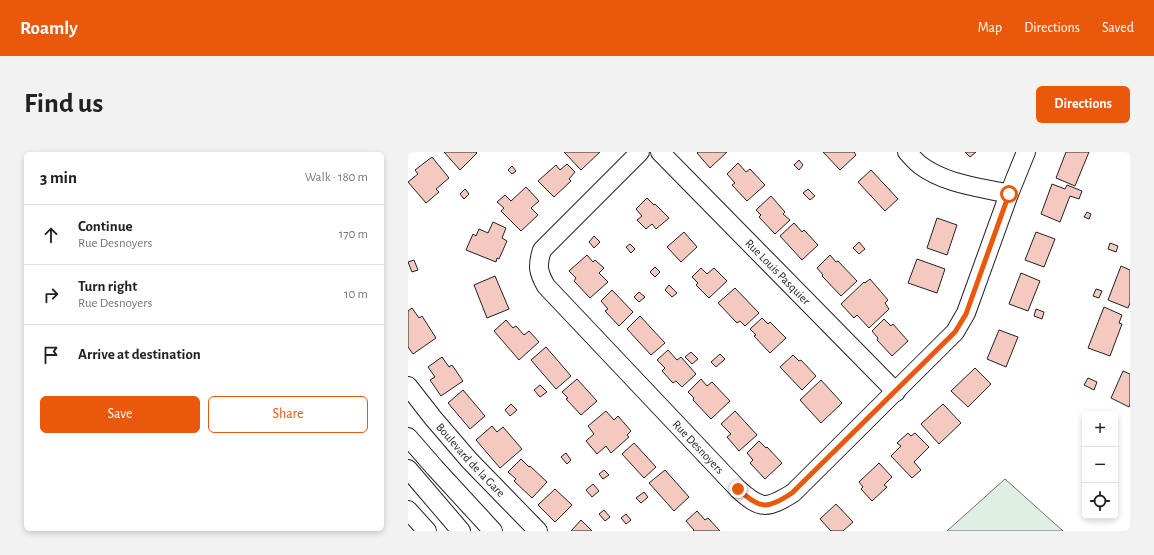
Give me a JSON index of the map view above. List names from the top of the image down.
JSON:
{
  "streets": {
    "street": ["Rue Louis Pasquier", "Rue Desnoyers", "Boulevard de la Gare"]
  },
  "crossings": [
    ["Rue Louis Pasquier", "Rue Desnoyers"]
  ],
  "page": {
    "header": "Roamly",
    "nav": ["Map", "Directions", "Saved"],
    "buttons": [
      "Directions",
      ["Save", "Share"]
    ],
    "title": "Find us",
    "heading": ["3 min", "Walk · 180 m"],
    "list": [
      ["Continue", "Rue Desnoyers", "170 m"],
      ["Turn right", "Rue Desnoyers", "10 m"],
      "Arrive at destination"
    ],
    "map_buttons": ["+", "−"]
  }
}
